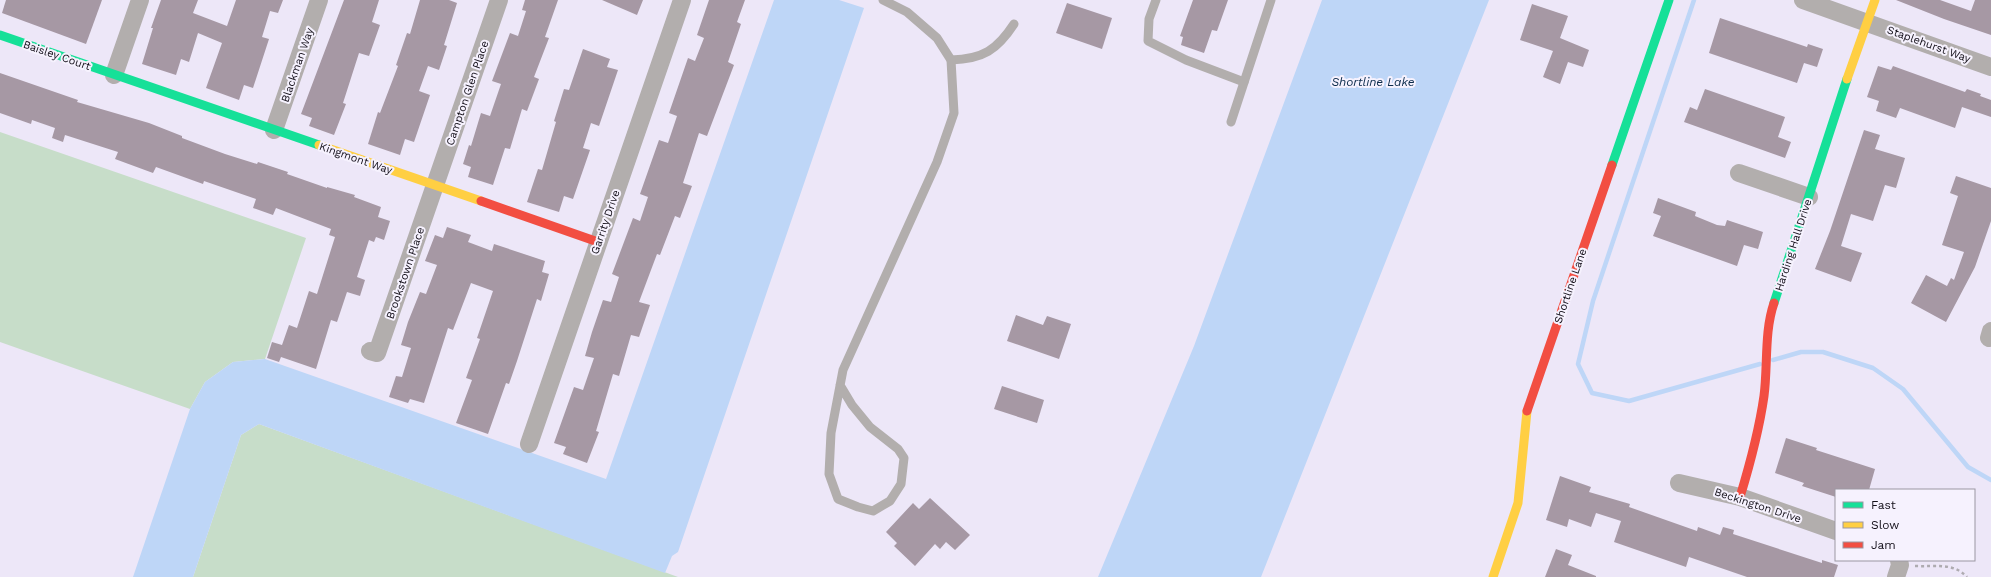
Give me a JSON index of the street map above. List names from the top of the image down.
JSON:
{
  "streets": {
    "street": [
      "Staplehurst Way",
      "Baisley Court",
      "Blackman Way",
      "Campton Glen Place",
      "Kingmont Way",
      "Garrity Drive",
      "Harding Hall Drive",
      "Brookstown Place",
      "Shortline Lane",
      "Beckington Drive"
    ]
  },
  "crossings": [
    ["Staplehurst Way", "Harding Hall Drive"],
    ["Baisley Court", "Kingmont Way"],
    ["Blackman Way", "Kingmont Way"],
    ["Campton Glen Place", "Kingmont Way"],
    ["Campton Glen Place", "Brookstown Place"],
    ["Kingmont Way", "Garrity Drive"],
    ["Kingmont Way", "Brookstown Place"],
    ["Harding Hall Drive", "Beckington Drive"]
  ],
  "water": ["Shortline Lake"],
  "legend": ["Fast", "Slow", "Jam"]
}
